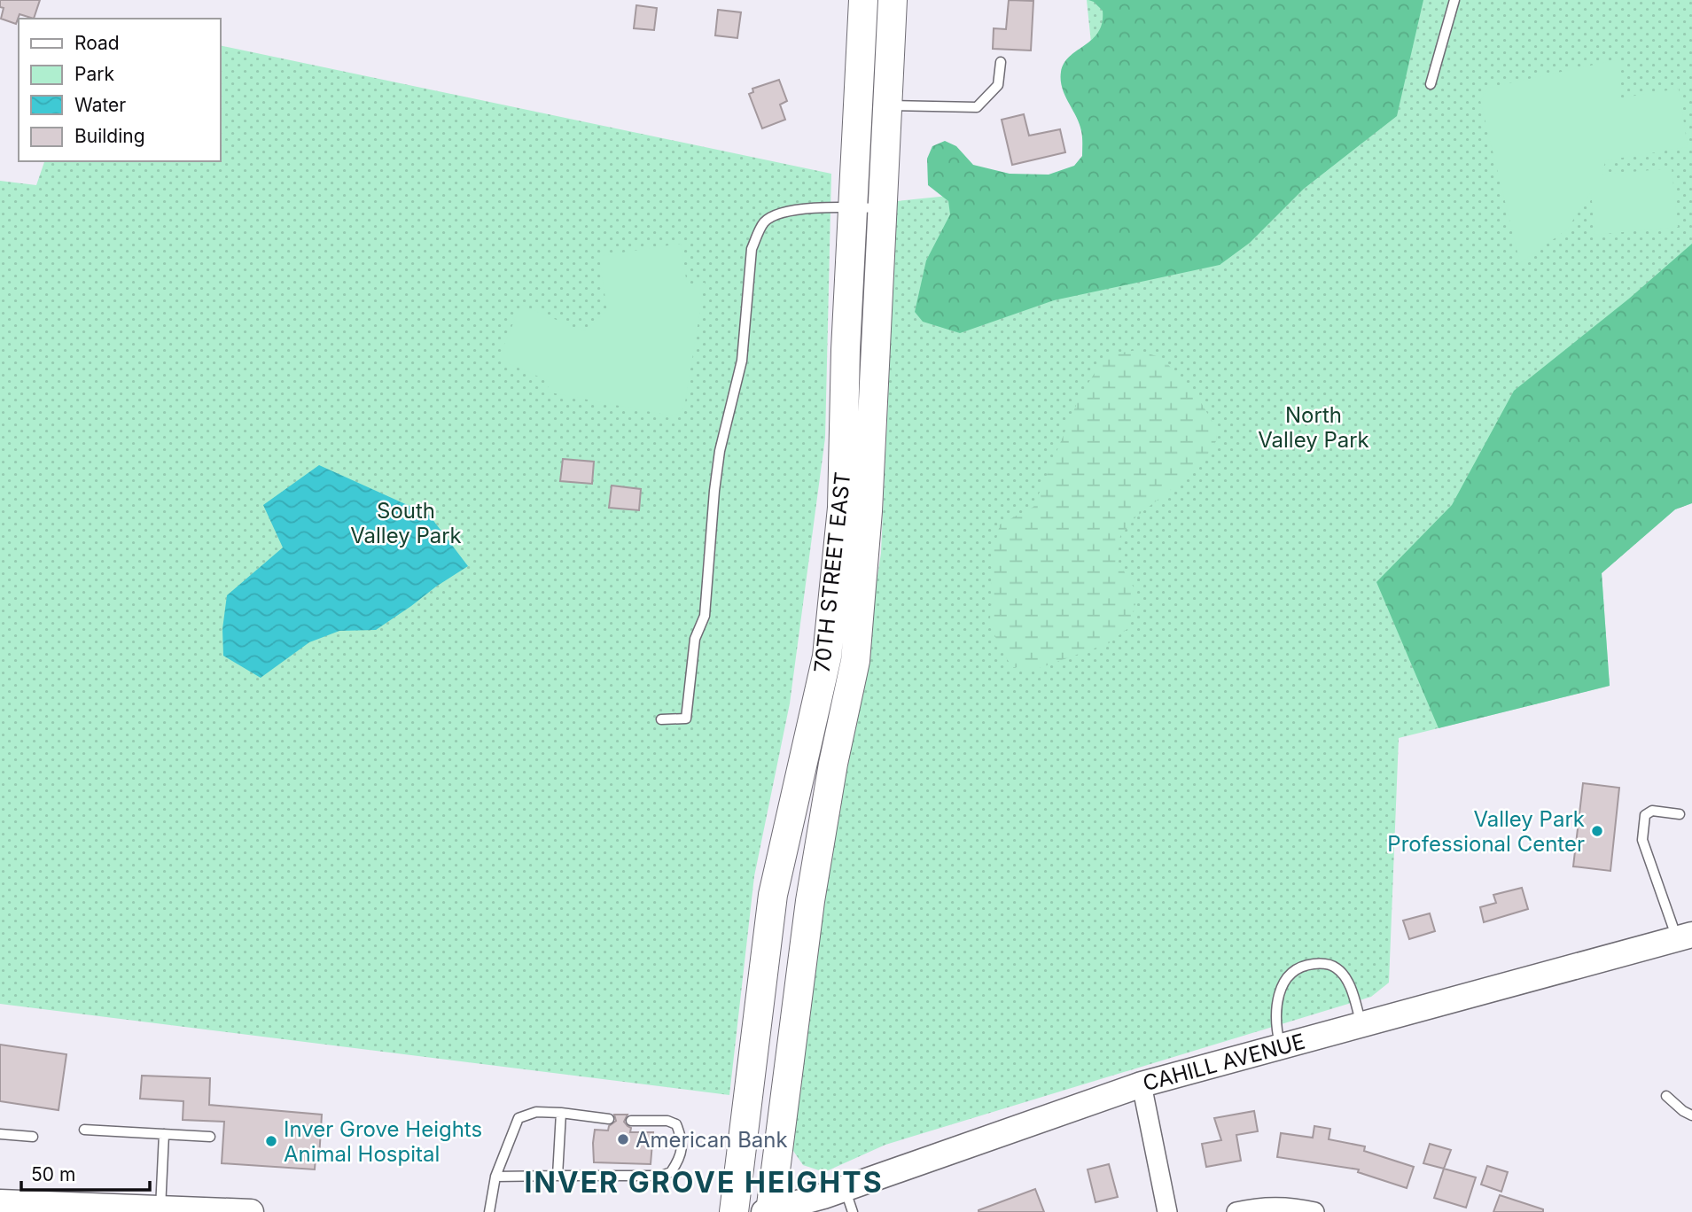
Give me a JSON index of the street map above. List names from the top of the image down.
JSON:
{
  "streets": {
    "main road": ["70TH STREET EAST"],
    "street": ["CAHILL AVENUE"]
  },
  "crossings": [
    ["70TH STREET EAST", "CAHILL AVENUE"]
  ],
  "districts": ["INVER GROVE HEIGHTS"],
  "parks": ["North Valley Park", "South Valley Park"],
  "places": ["Valley Park Professional Center", "American Bank", "Inver Grove Heights Animal Hospital"],
  "legend": [
    "Road",
    "Park",
    "Water",
    "Building"
  ],
  "scale_bar": "50 m"
}
